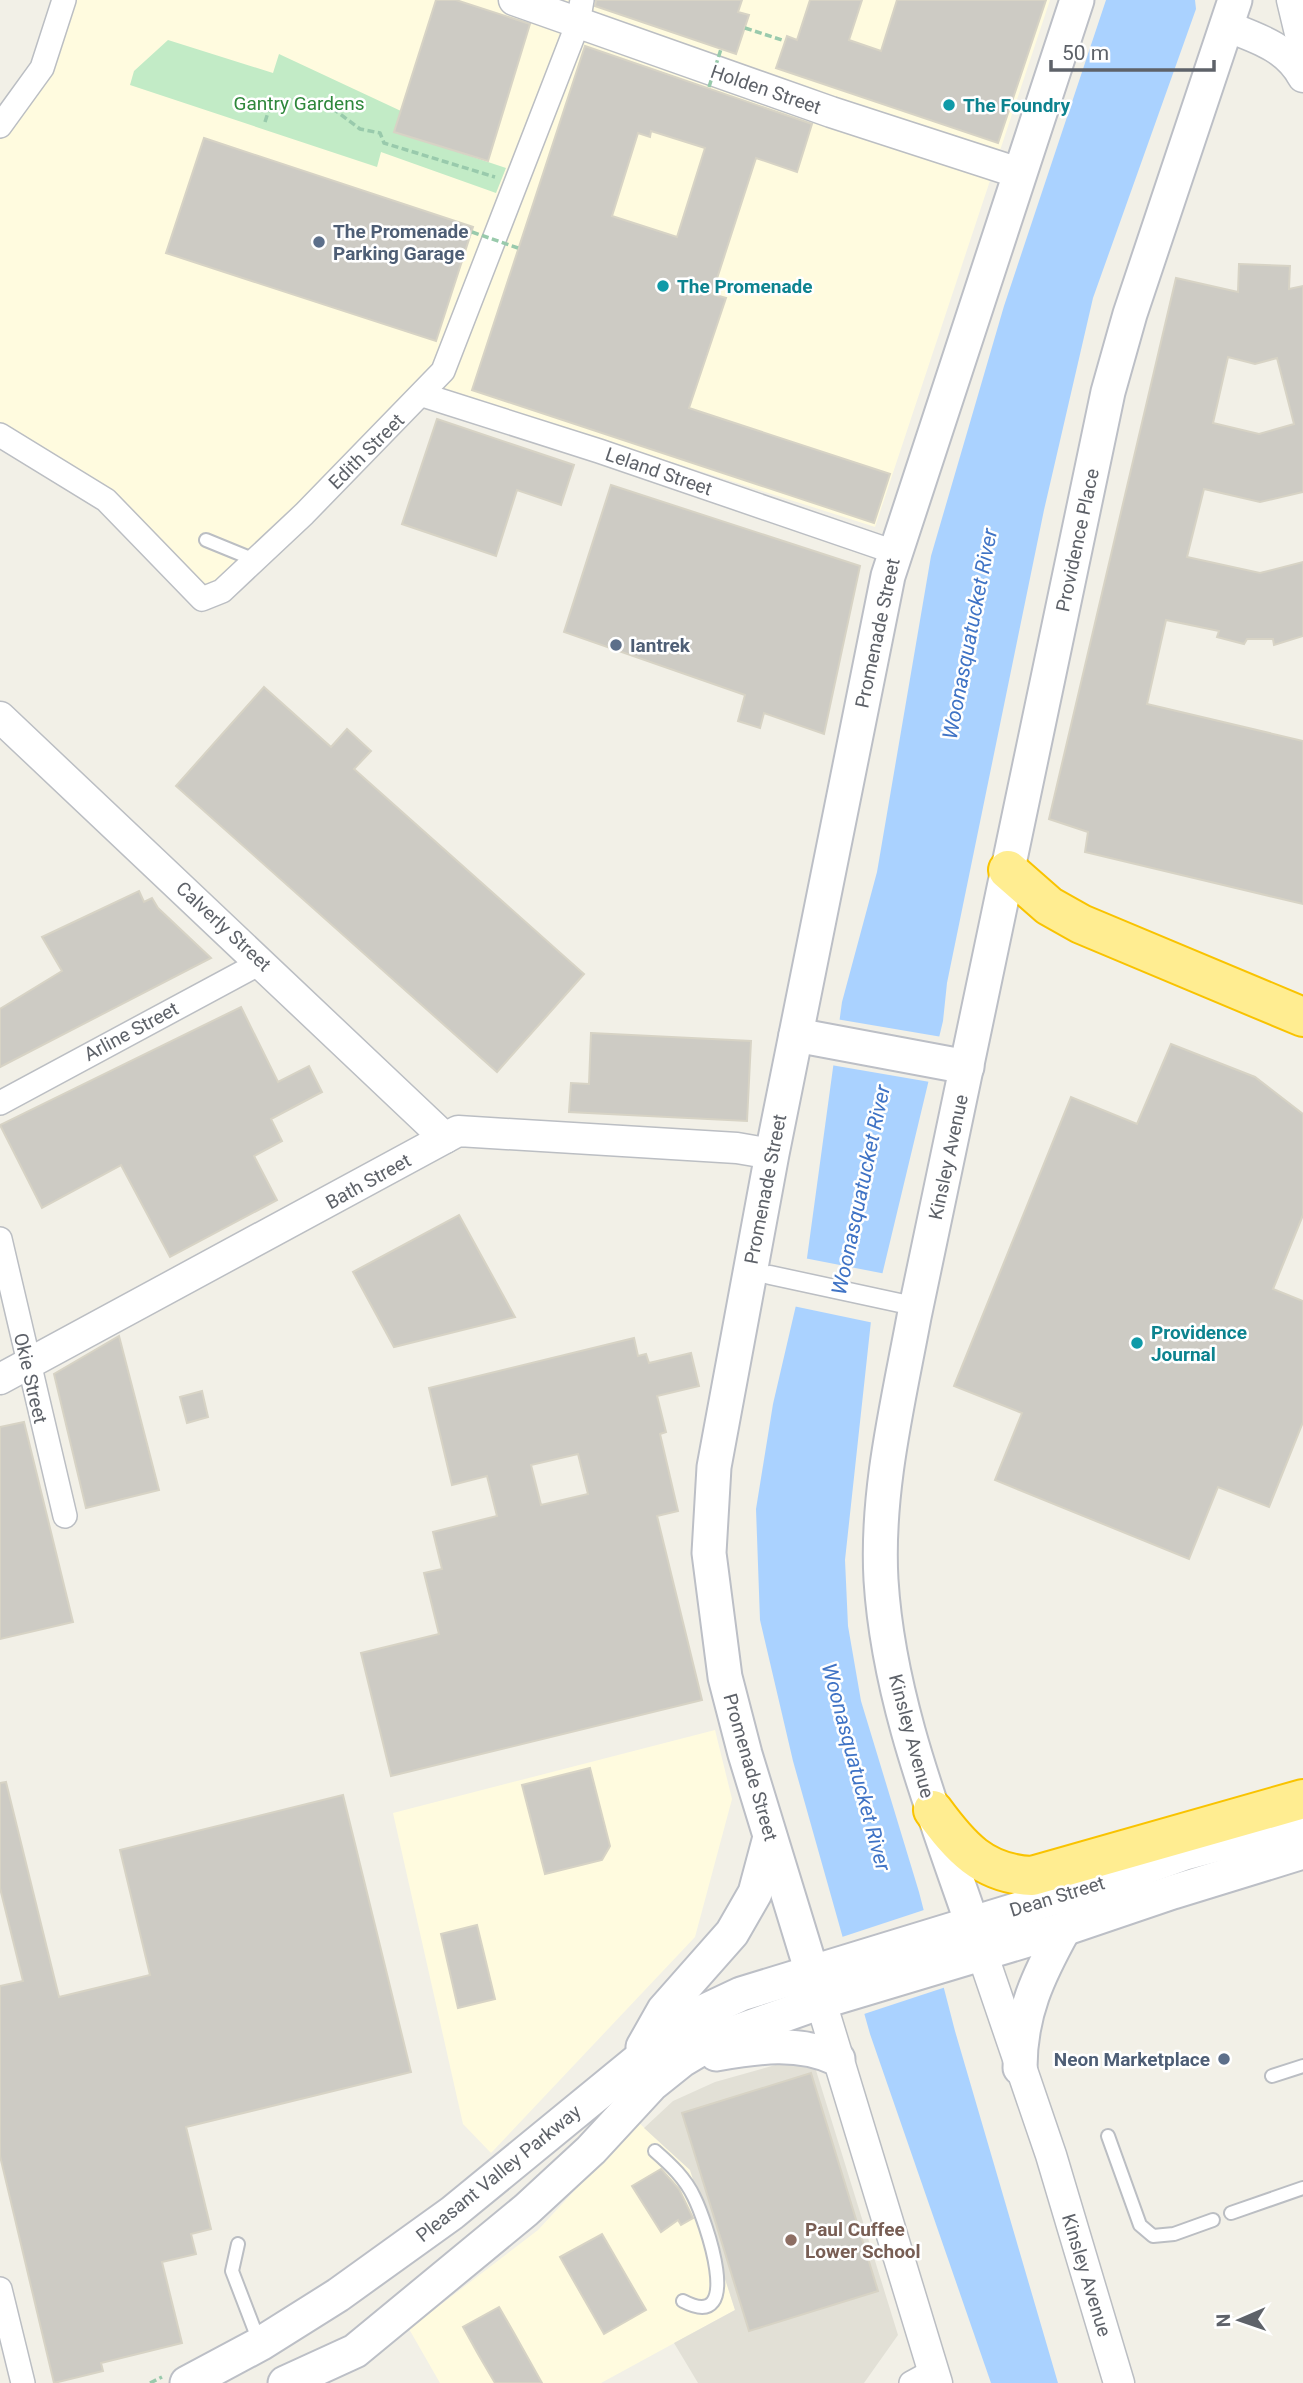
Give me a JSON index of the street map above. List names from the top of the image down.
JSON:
{
  "streets": {
    "main road": [
      "Providence Place",
      "Promenade Street",
      "Kinsley Avenue",
      "Dean Street",
      "Pleasant Valley Parkway"
    ],
    "street": [
      "Holden Street",
      "Edith Street",
      "Leland Street",
      "Calverly Street",
      "Arline Street",
      "Bath Street",
      "Okie Street"
    ]
  },
  "crossings": [
    ["Holden Street", "Edith Street"],
    ["Holden Street", "Promenade Street"],
    ["Edith Street", "Leland Street"],
    ["Leland Street", "Promenade Street"],
    ["Providence Place", "Kinsley Avenue"],
    ["Promenade Street", "Bath Street"],
    ["Promenade Street", "Dean Street"],
    ["Promenade Street", "Pleasant Valley Parkway"],
    ["Calverly Street", "Arline Street"],
    ["Calverly Street", "Bath Street"],
    ["Kinsley Avenue", "Dean Street"],
    ["Bath Street", "Okie Street"],
    ["Dean Street", "Pleasant Valley Parkway"]
  ],
  "water": ["Woonasquatucket River"],
  "parks": ["Gantry Gardens"],
  "places": [
    "The Foundry",
    "The Promenade Parking Garage",
    "The Promenade",
    "Iantrek",
    "Providence Journal",
    "Neon Marketplace",
    "Paul Cuffee Lower School"
  ],
  "scale_bar": "50 m",
  "north": "left"
}
